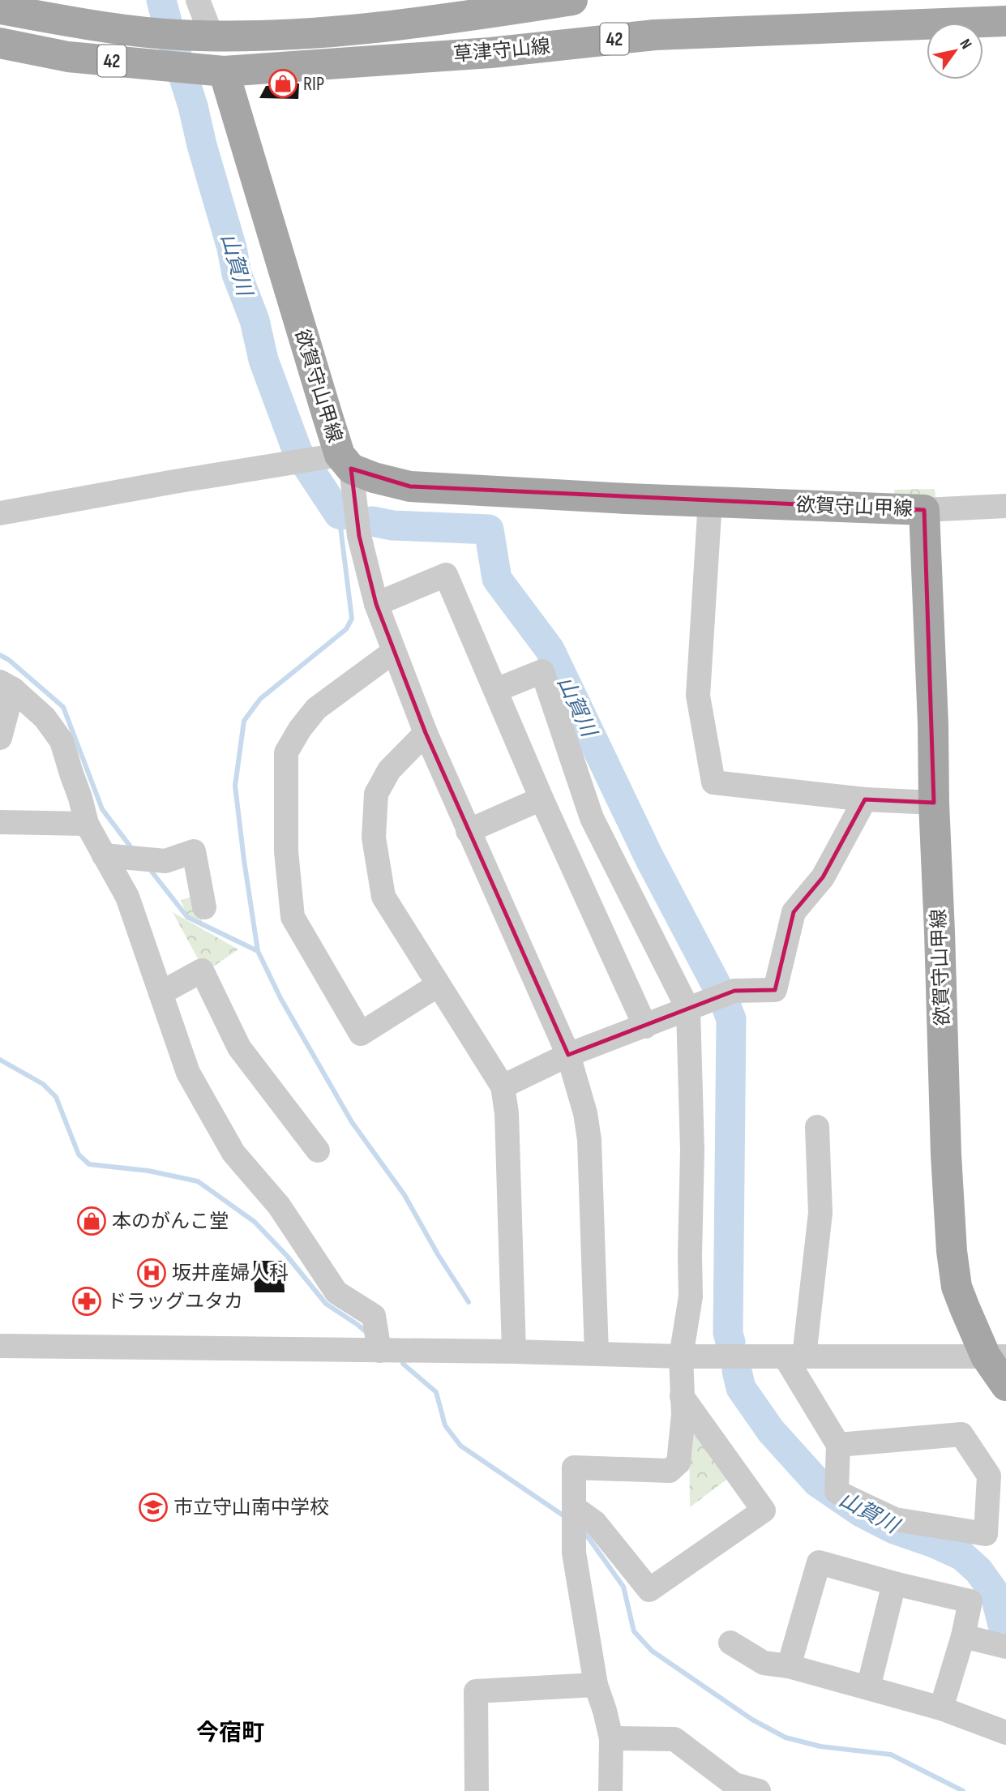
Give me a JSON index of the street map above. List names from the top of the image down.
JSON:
{
  "streets": {
    "main road": ["42", "草津守山線", "欲賀守山甲線"]
  },
  "crossings": [
    ["草津守山線", "欲賀守山甲線"]
  ],
  "districts": ["今宿町"],
  "water": ["山賀川"],
  "places": {
    "shop": ["RIP", "本のがんこ堂"],
    "hospital": ["坂井産婦人科"],
    "pharmacy": ["ドラッグユタカ"],
    "school or university": ["市立守山南中学校"]
  },
  "north": "top right"
}
